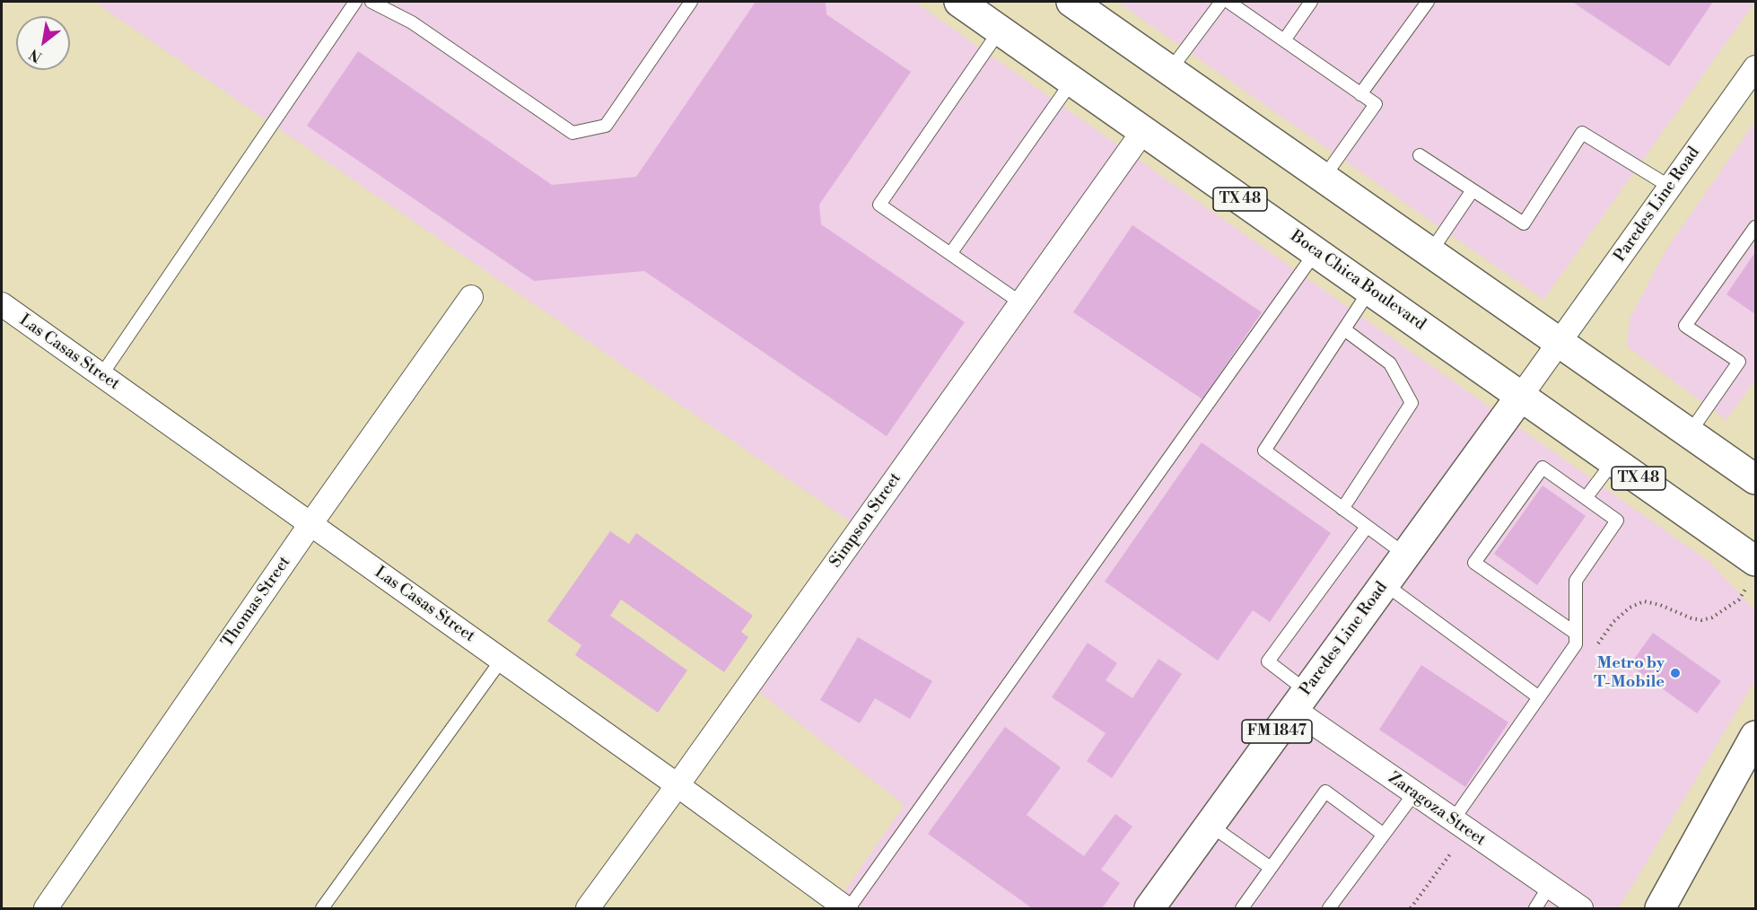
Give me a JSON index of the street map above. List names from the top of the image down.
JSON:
{
  "streets": {
    "main road": [
      "TX 48",
      "Paredes Line Road",
      "Boca Chica Boulevard",
      "FM 1847"
    ],
    "street": [
      "Las Casas Street",
      "Simpson Street",
      "Thomas Street",
      "Zaragoza Street"
    ]
  },
  "crossings": [
    ["Paredes Line Road", "Boca Chica Boulevard"],
    ["Paredes Line Road", "Zaragoza Street"],
    ["Boca Chica Boulevard", "Simpson Street"],
    ["Las Casas Street", "Simpson Street"],
    ["Las Casas Street", "Thomas Street"]
  ],
  "places": ["Metro by T-Mobile"],
  "north": "bottom left"
}
